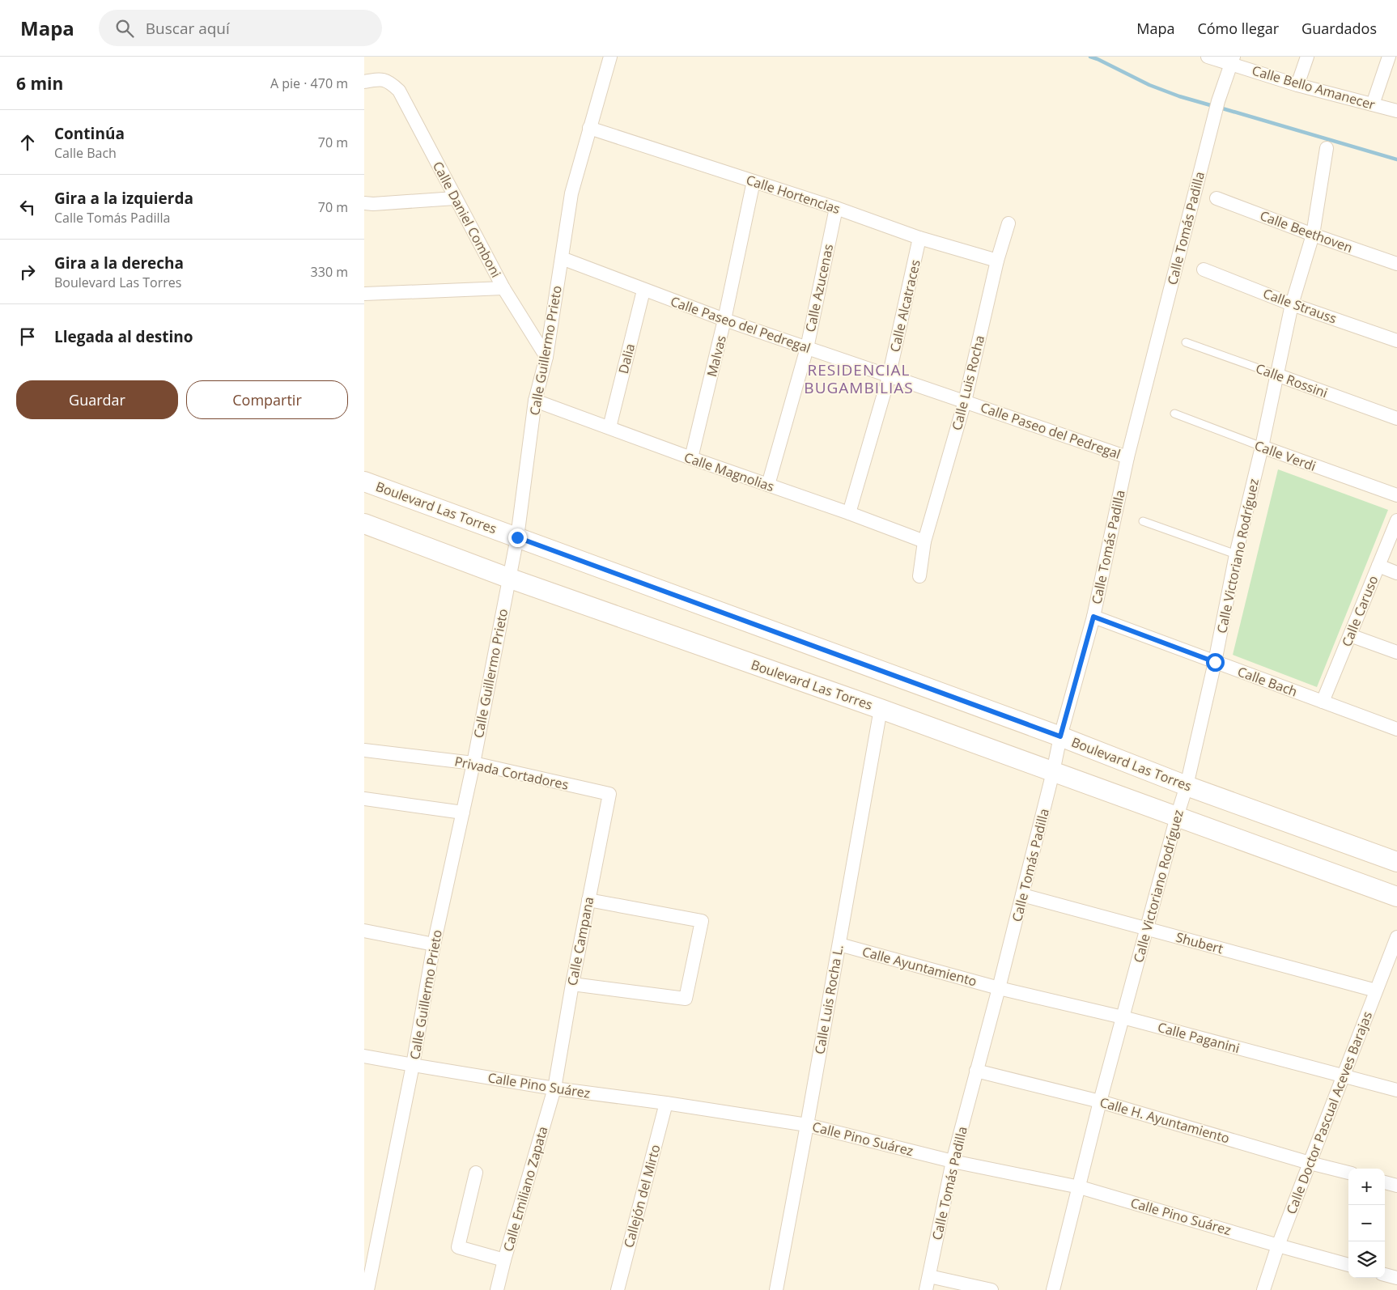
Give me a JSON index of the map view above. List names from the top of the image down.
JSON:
{
  "streets": {
    "street": [
      "Calle Bello Amanecer",
      "Calle Hortencias",
      "Calle Daniel Comboni",
      "Calle Tomás Padilla",
      "Calle Beethoven",
      "Calle Azucenas",
      "Calle Alcatraces",
      "Calle Strauss",
      "Calle Paseo del Pedregal",
      "Calle Guillermo Prieto",
      "Malvas",
      "Dalia",
      "Calle Rossini",
      "Calle Luis Rocha",
      "Calle Verdi",
      "Calle Magnolias",
      "Boulevard Las Torres",
      "Calle Victoriano Rodríguez",
      "Calle Caruso",
      "Calle Bach",
      "Privada Cortadores",
      "Calle Campana",
      "Shubert",
      "Calle Ayuntamiento",
      "Calle Luis Rocha L.",
      "Calle Paganini",
      "Calle Pino Suárez",
      "Calle Doctor Pascual Aceves Barajas",
      "Calle H. Ayuntamiento",
      "Calle Emiliano Zapata",
      "Callejón del Mirto"
    ]
  },
  "crossings": [
    ["Calle Bello Amanecer", "Calle Tomás Padilla"],
    ["Calle Hortencias", "Calle Azucenas"],
    ["Calle Hortencias", "Calle Alcatraces"],
    ["Calle Hortencias", "Calle Guillermo Prieto"],
    ["Calle Hortencias", "Malvas"],
    ["Calle Hortencias", "Calle Luis Rocha"],
    ["Calle Daniel Comboni", "Calle Guillermo Prieto"],
    ["Calle Tomás Padilla", "Calle Paseo del Pedregal"],
    ["Calle Tomás Padilla", "Boulevard Las Torres"],
    ["Calle Tomás Padilla", "Calle Bach"],
    ["Calle Tomás Padilla", "Shubert"],
    ["Calle Tomás Padilla", "Calle Ayuntamiento"],
    ["Calle Tomás Padilla", "Calle Paganini"],
    ["Calle Tomás Padilla", "Calle Pino Suárez"],
    ["Calle Tomás Padilla", "Calle H. Ayuntamiento"],
    ["Calle Beethoven", "Calle Victoriano Rodríguez"],
    ["Calle Azucenas", "Calle Paseo del Pedregal"],
    ["Calle Azucenas", "Calle Magnolias"],
    ["Calle Alcatraces", "Calle Paseo del Pedregal"],
    ["Calle Alcatraces", "Calle Magnolias"],
    ["Calle Strauss", "Calle Victoriano Rodríguez"],
    ["Calle Paseo del Pedregal", "Calle Guillermo Prieto"],
    ["Calle Paseo del Pedregal", "Malvas"],
    ["Calle Paseo del Pedregal", "Dalia"],
    ["Calle Paseo del Pedregal", "Calle Luis Rocha"],
    ["Calle Guillermo Prieto", "Calle Magnolias"],
    ["Calle Guillermo Prieto", "Boulevard Las Torres"],
    ["Calle Guillermo Prieto", "Privada Cortadores"],
    ["Calle Guillermo Prieto", "Calle Pino Suárez"],
    ["Malvas", "Calle Magnolias"],
    ["Dalia", "Calle Magnolias"],
    ["Calle Rossini", "Calle Victoriano Rodríguez"],
    ["Calle Luis Rocha", "Calle Magnolias"],
    ["Calle Verdi", "Calle Victoriano Rodríguez"],
    ["Boulevard Las Torres", "Calle Victoriano Rodríguez"],
    ["Boulevard Las Torres", "Calle Luis Rocha L."],
    ["Calle Victoriano Rodríguez", "Calle Bach"],
    ["Calle Victoriano Rodríguez", "Shubert"],
    ["Calle Victoriano Rodríguez", "Calle Paganini"],
    ["Calle Victoriano Rodríguez", "Calle Pino Suárez"],
    ["Calle Victoriano Rodríguez", "Calle H. Ayuntamiento"],
    ["Calle Caruso", "Calle Bach"],
    ["Privada Cortadores", "Calle Campana"],
    ["Calle Campana", "Calle Pino Suárez"],
    ["Calle Campana", "Calle Emiliano Zapata"],
    ["Shubert", "Calle Doctor Pascual Aceves Barajas"],
    ["Calle Ayuntamiento", "Calle Luis Rocha L."],
    ["Calle Ayuntamiento", "Calle Paganini"],
    ["Calle Luis Rocha L.", "Calle Pino Suárez"],
    ["Calle Paganini", "Calle Doctor Pascual Aceves Barajas"],
    ["Calle Pino Suárez", "Calle Doctor Pascual Aceves Barajas"],
    ["Calle Pino Suárez", "Calle Emiliano Zapata"],
    ["Calle Pino Suárez", "Callejón del Mirto"],
    ["Calle Doctor Pascual Aceves Barajas", "Calle H. Ayuntamiento"]
  ],
  "districts": ["RESIDENCIAL BUGAMBILIAS"],
  "page": {
    "header": "Mapa",
    "search": "Buscar aquí",
    "nav": ["Mapa", "Cómo llegar", "Guardados"],
    "heading": ["6 min", "A pie · 470 m"],
    "list": [
      ["Continúa", "Calle Bach", "70 m"],
      ["Gira a la izquierda", "Calle Tomás Padilla", "70 m"],
      ["Gira a la derecha", "Boulevard Las Torres", "330 m"],
      "Llegada al destino"
    ],
    "buttons": ["Guardar", "Compartir"],
    "map_buttons": ["+", "−"]
  }
}
